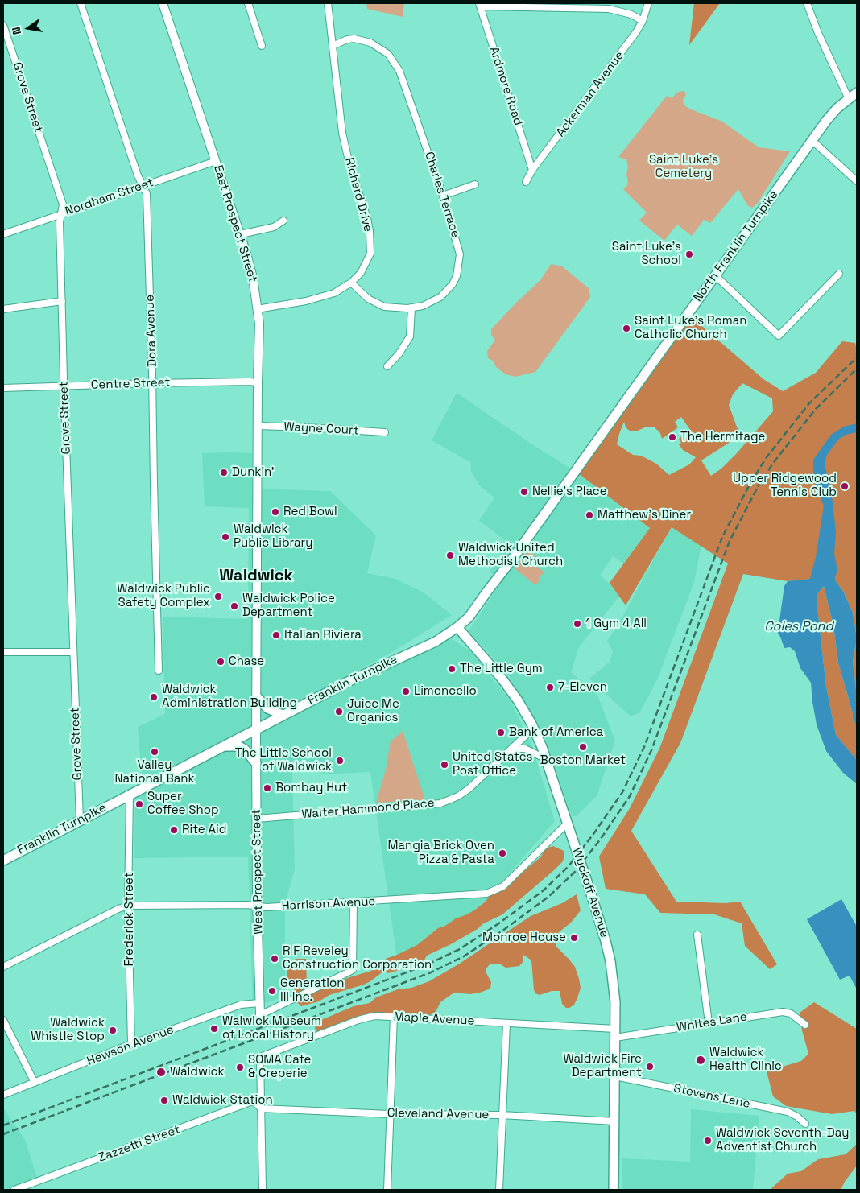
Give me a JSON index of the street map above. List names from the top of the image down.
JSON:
{
  "streets": {
    "main road": ["North Franklin Turnpike", "Franklin Turnpike", "Wyckoff Avenue"],
    "street": [
      "Ardmore Road",
      "Ackerman Avenue",
      "Grove Street",
      "Richard Drive",
      "Charles Terrace",
      "Nordham Street",
      "East Prospect Street",
      "Dora Avenue",
      "Centre Street",
      "Wayne Court",
      "Walter Hammond Place",
      "West Prospect Street",
      "Harrison Avenue",
      "Frederick Street",
      "Maple Avenue",
      "Whites Lane",
      "Hewson Avenue",
      "Stevens Lane",
      "Cleveland Avenue",
      "Zazzetti Street"
    ]
  },
  "crossings": [
    ["Ardmore Road", "Ackerman Avenue"],
    ["Grove Street", "Nordham Street"],
    ["Grove Street", "Centre Street"],
    ["Grove Street", "Franklin Turnpike"],
    ["Richard Drive", "Charles Terrace"],
    ["Richard Drive", "East Prospect Street"],
    ["Nordham Street", "East Prospect Street"],
    ["Nordham Street", "Dora Avenue"],
    ["East Prospect Street", "Centre Street"],
    ["East Prospect Street", "Wayne Court"],
    ["East Prospect Street", "West Prospect Street"],
    ["North Franklin Turnpike", "Franklin Turnpike"],
    ["Dora Avenue", "Centre Street"],
    ["Franklin Turnpike", "West Prospect Street"],
    ["Franklin Turnpike", "Wyckoff Avenue"],
    ["Franklin Turnpike", "Frederick Street"],
    ["Walter Hammond Place", "West Prospect Street"],
    ["Walter Hammond Place", "Wyckoff Avenue"],
    ["West Prospect Street", "Harrison Avenue"],
    ["West Prospect Street", "Hewson Avenue"],
    ["Wyckoff Avenue", "Harrison Avenue"],
    ["Wyckoff Avenue", "Maple Avenue"],
    ["Wyckoff Avenue", "Whites Lane"],
    ["Wyckoff Avenue", "Stevens Lane"],
    ["Wyckoff Avenue", "Cleveland Avenue"],
    ["Harrison Avenue", "Frederick Street"],
    ["Frederick Street", "Hewson Avenue"],
    ["Maple Avenue", "Whites Lane"],
    ["Maple Avenue", "Cleveland Avenue"],
    ["Maple Avenue", "Zazzetti Street"],
    ["Cleveland Avenue", "Zazzetti Street"]
  ],
  "districts": ["Waldwick"],
  "water": ["Coles Pond"],
  "parks": ["Saint Luke's Cemetery"],
  "places": [
    "Saint Luke's School",
    "Saint Luke's Roman Catholic Church",
    "The Hermitage",
    "Dunkin'",
    "Upper Ridgewood Tennis Club",
    "Nellie's Place",
    "Red Bowl",
    "Matthew's Diner",
    "Waldwick Public Library",
    "Waldwick United Methodist Church",
    "Waldwick Public Safety Complex",
    "Waldwick Police Department",
    "1 Gym 4 All",
    "Italian Riviera",
    "Chase",
    "The Little Gym",
    "7-Eleven",
    "Limoncello",
    "Waldwick Administration Building",
    "Juice Me Organics",
    "Bank of America",
    "Boston Market",
    "Valley National Bank",
    "The Little School of Waldwick",
    "United States Post Office",
    "Bombay Hut",
    "Super Coffee Shop",
    "Rite Aid",
    "Mangia Brick Oven Pizza & Pasta",
    "Monroe House",
    "R F Reveley Construction Corporation",
    "Generation III Inc.",
    "Walwick Museum of Local History",
    "Waldwick Whistle Stop",
    "Waldwick Health Clinic",
    "Waldwick Fire Department",
    "SOMA Cafe & Creperie",
    "Waldwick",
    "Waldwick Station",
    "Waldwick Seventh-Day Adventist Church"
  ],
  "north": "left"
}
